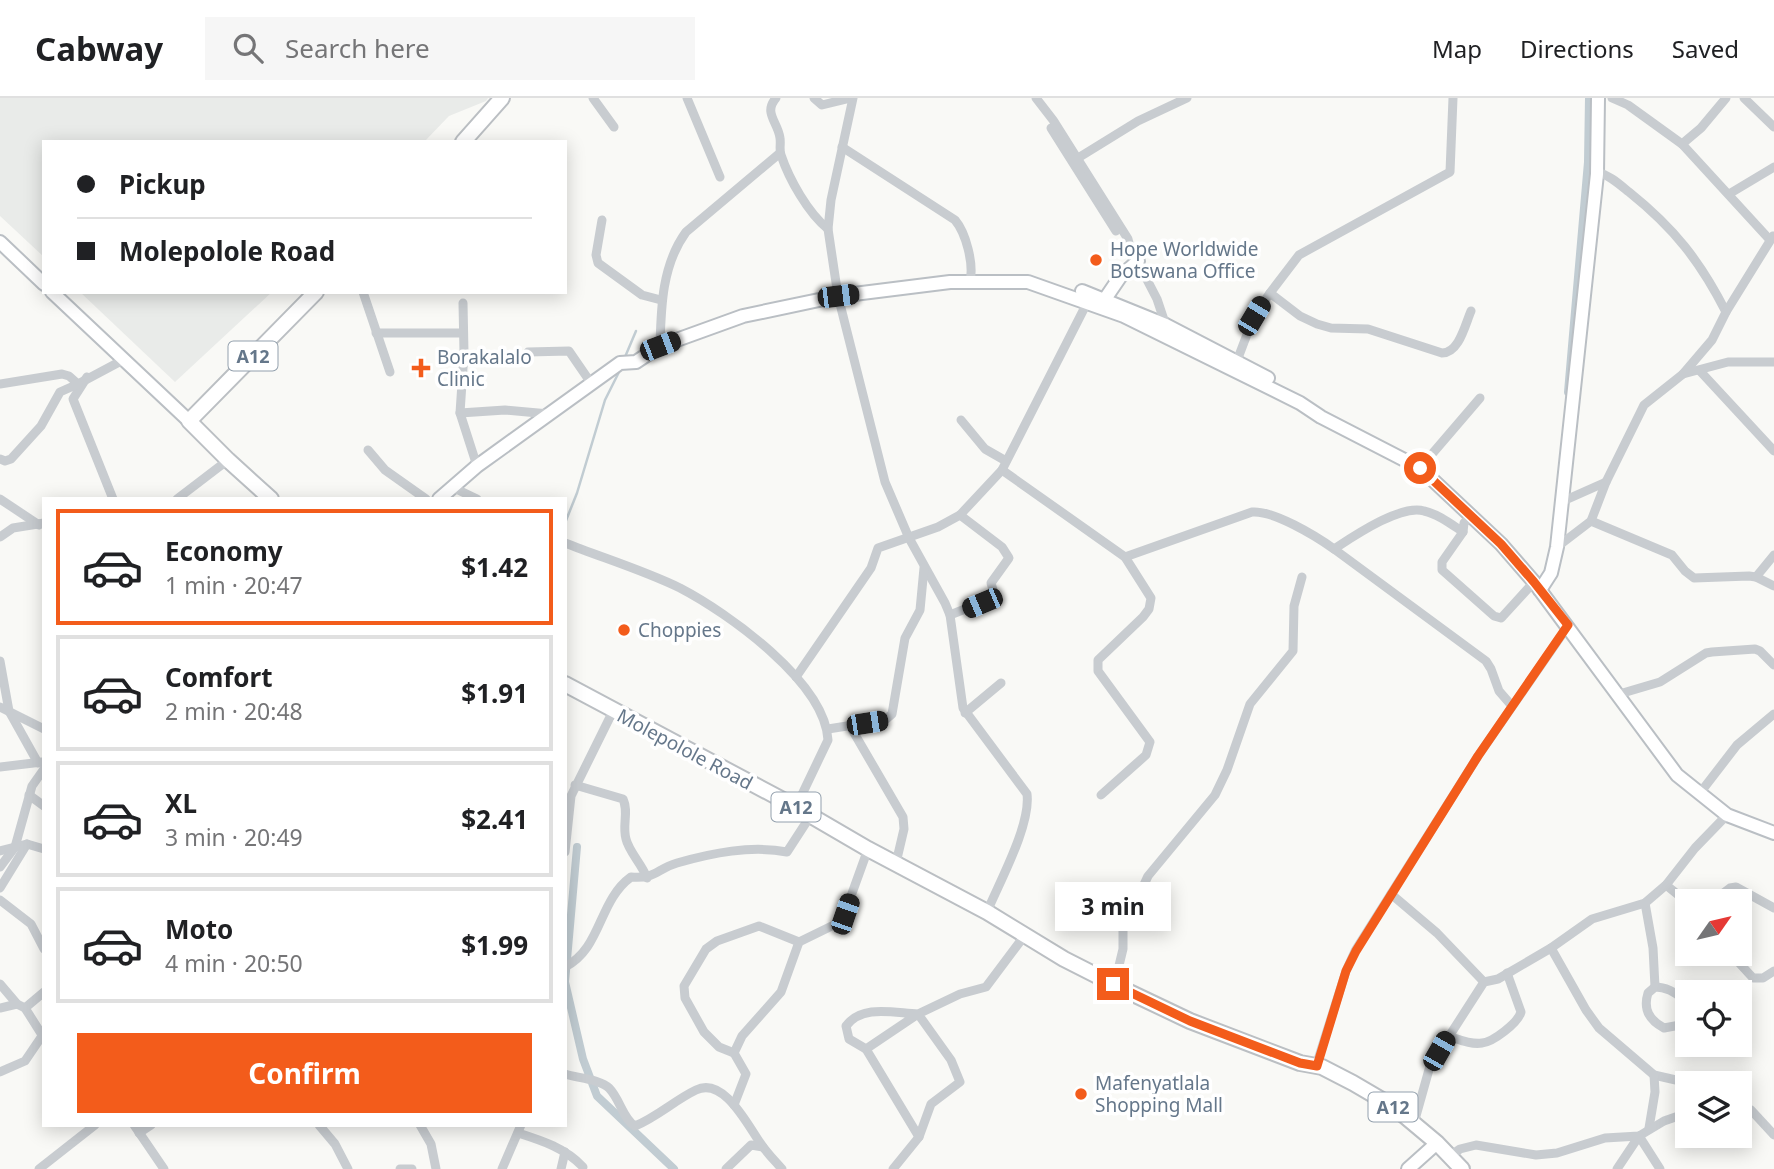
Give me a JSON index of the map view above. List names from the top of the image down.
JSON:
{
  "streets": {
    "main road": ["A12", "Molepolole Road"]
  },
  "places": {
    "other": ["Hope Worldwide Botswana Office", "Choppies", "Mafenyatlala Shopping Mall"],
    "health": ["Borakalalo Clinic"]
  },
  "north": "top right",
  "page": {
    "header": "Cabway",
    "search": "Search here",
    "nav": ["Map", "Directions", "Saved"],
    "banner": ["Pickup", "Molepolole Road"],
    "list": [
      {
        "name": "Economy",
        "note": "1 min · 20:47",
        "value": "$1.42"
      },
      {
        "name": "Comfort",
        "note": "2 min · 20:48",
        "value": "$1.91"
      },
      {
        "name": "XL",
        "note": "3 min · 20:49",
        "value": "$2.41"
      },
      {
        "name": "Moto",
        "note": "4 min · 20:50",
        "value": "$1.99"
      }
    ],
    "bubble": "3 min",
    "buttons": "Confirm"
  }
}
